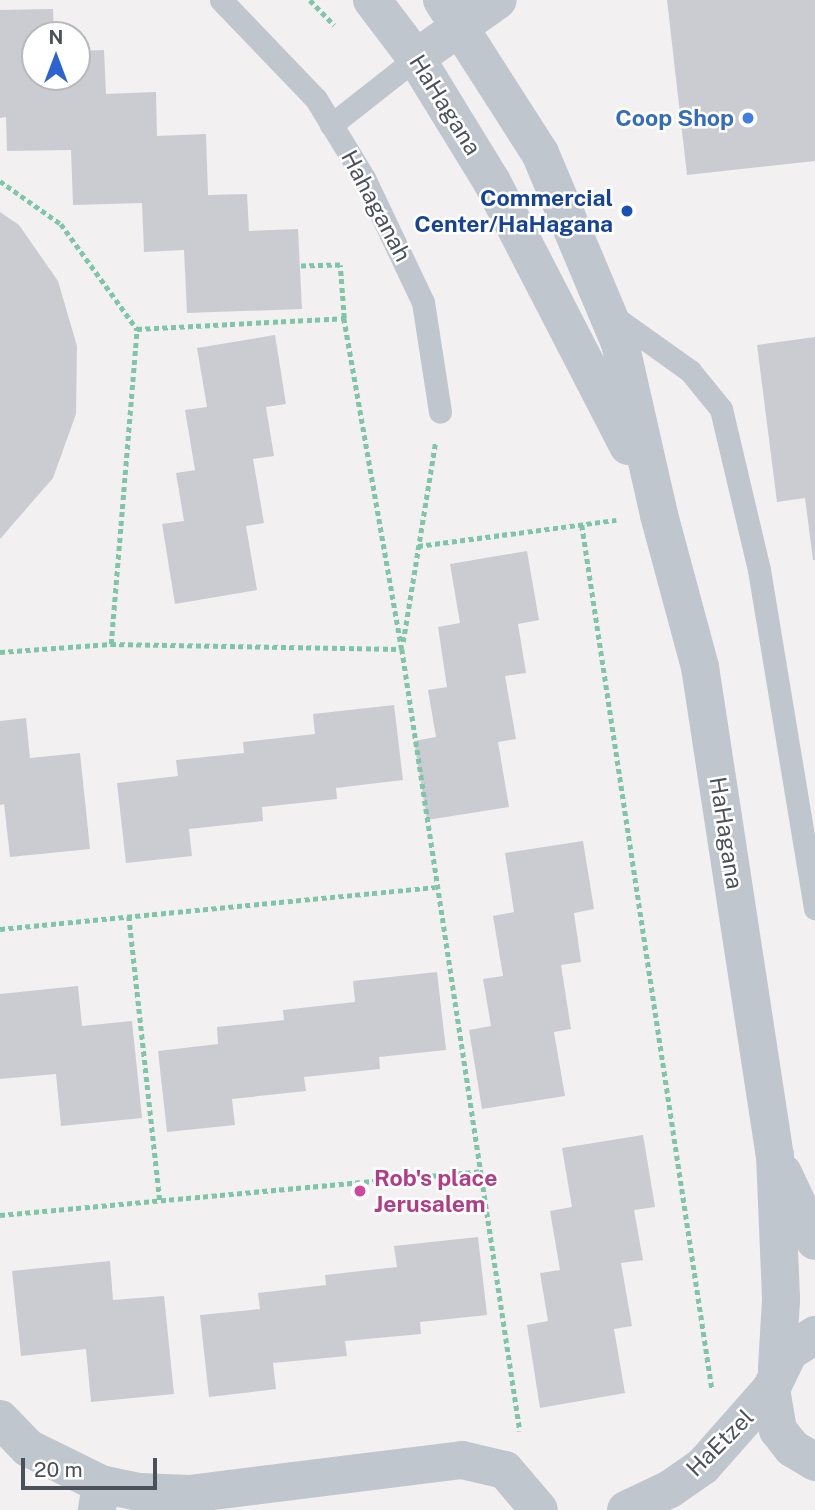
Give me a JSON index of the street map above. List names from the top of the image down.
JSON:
{
  "streets": {
    "street": ["HaHagana", "HaEtzel"],
    "lane": ["Hahaganah"]
  },
  "crossings": [
    ["HaHagana", "HaEtzel"]
  ],
  "places": ["Coop Shop", "Commercial Center/HaHagana", "Rob's place Jerusalem"],
  "scale_bar": "20 m",
  "north": "top"
}
